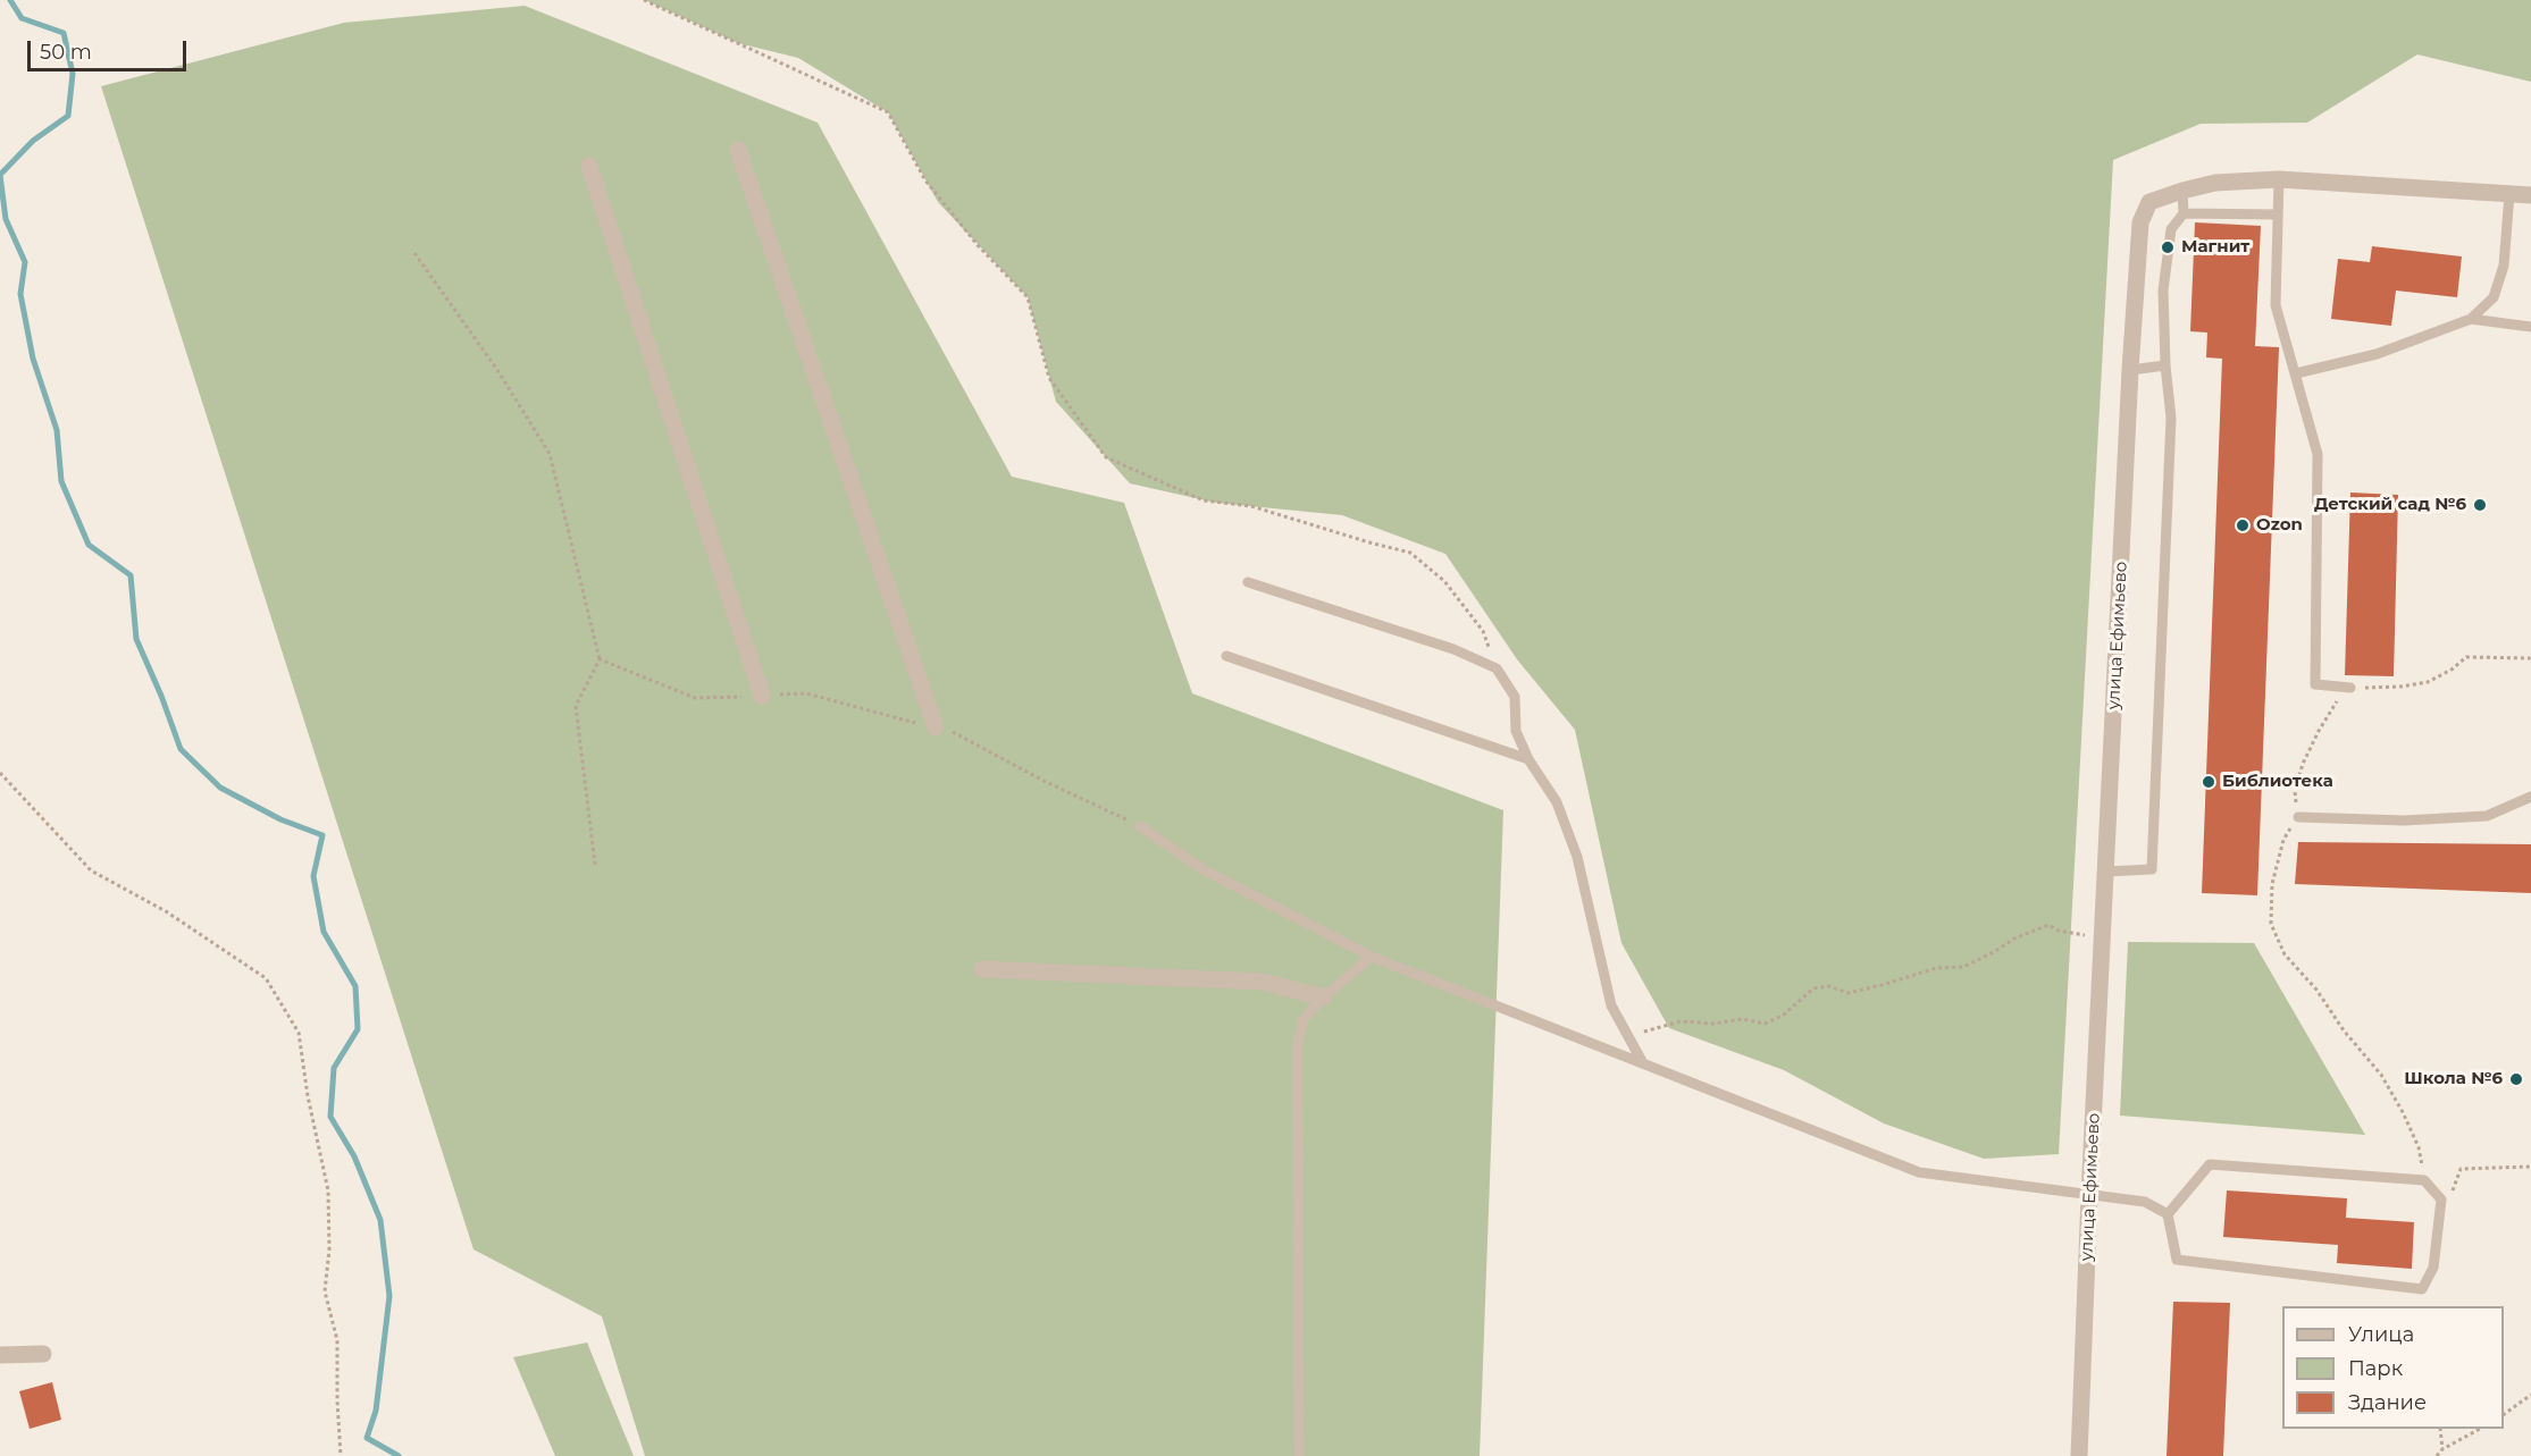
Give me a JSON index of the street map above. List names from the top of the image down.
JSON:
{
  "streets": {
    "street": ["улица Ефимьево"]
  },
  "places": [
    "Магнит",
    "Детский сад №6",
    "Ozon",
    "Библиотека",
    "Школа №6"
  ],
  "legend": ["Улица", "Парк", "Здание"],
  "scale_bar": "50 m"
}
